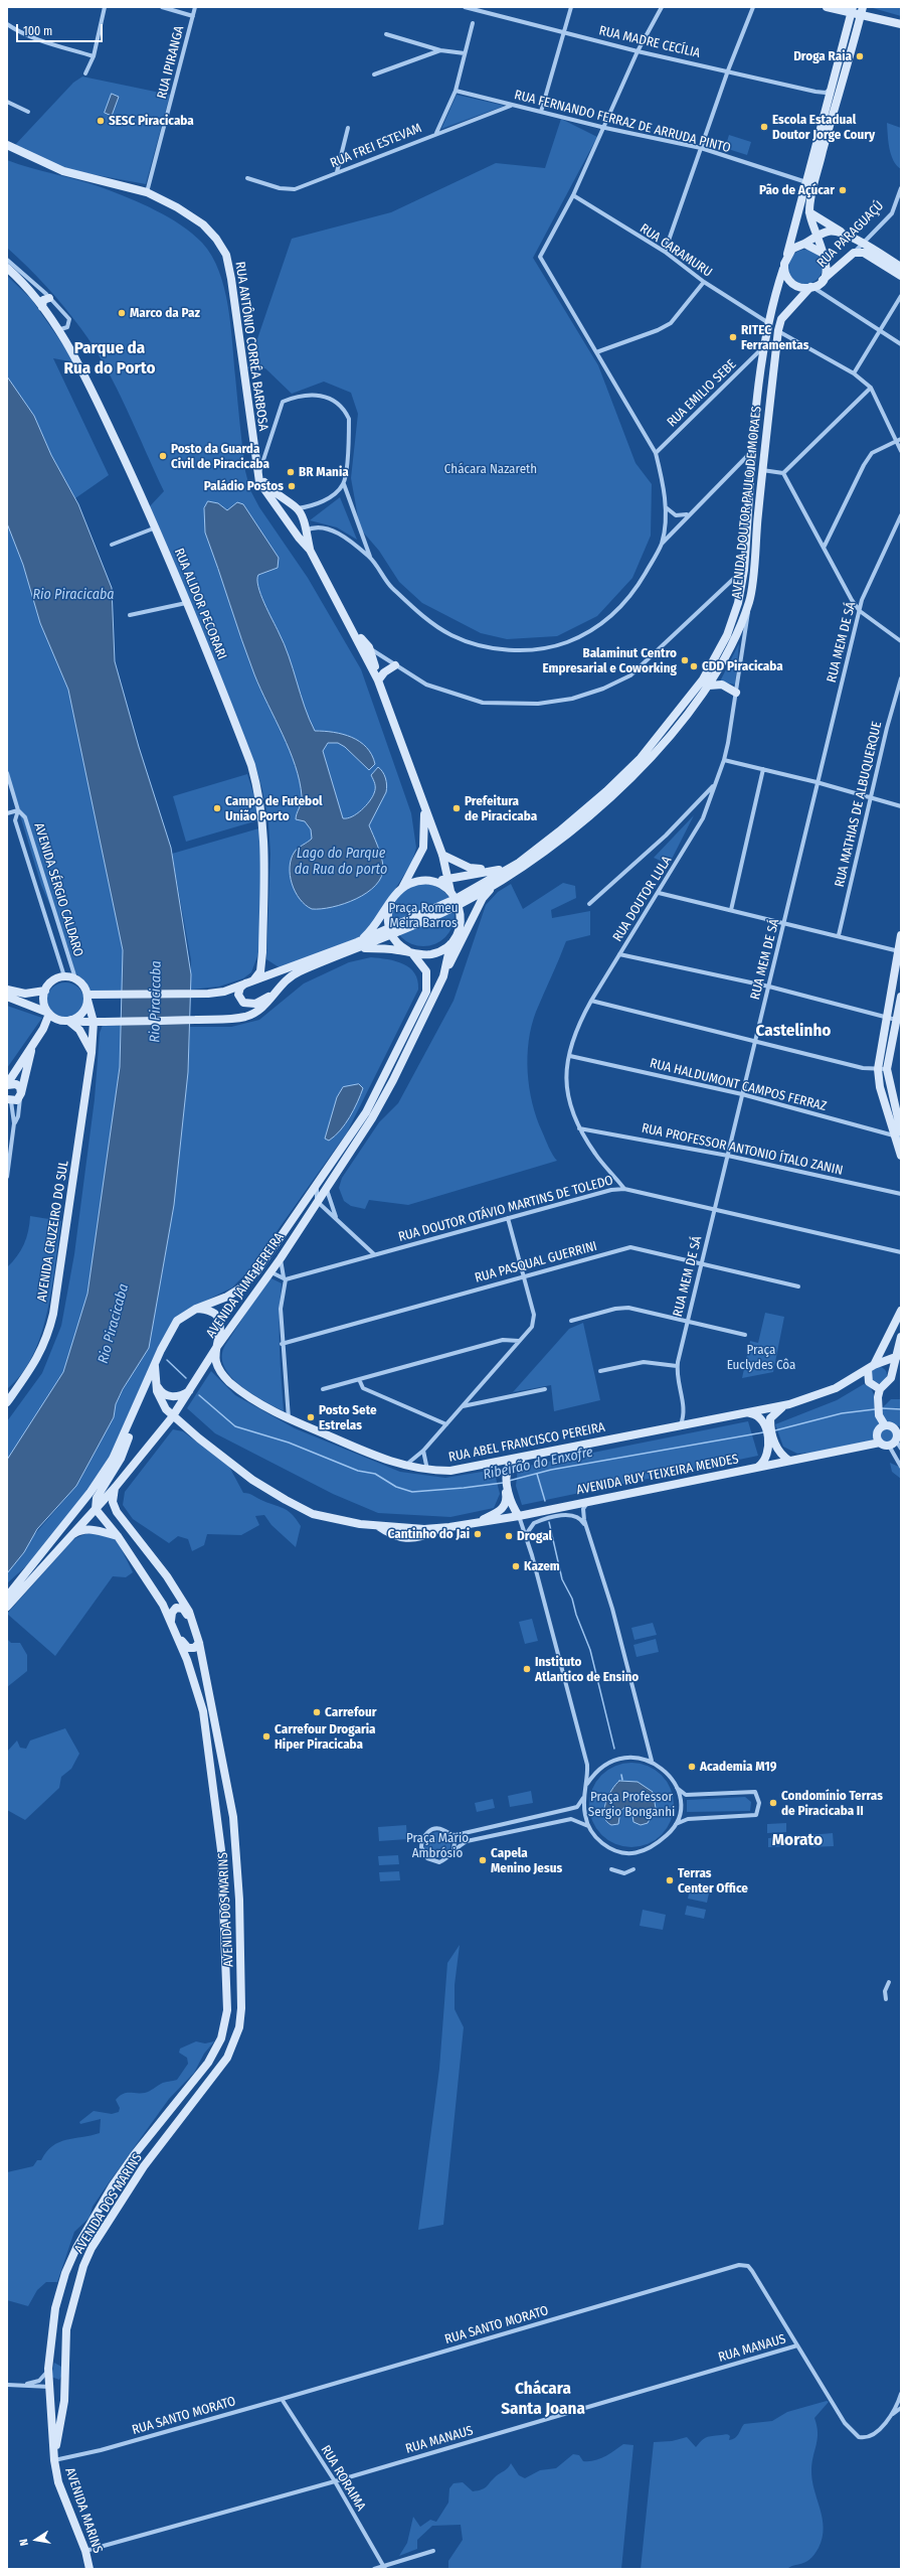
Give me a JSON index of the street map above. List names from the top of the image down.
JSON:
{
  "streets": {
    "main road": [
      "RUA PARAGUAÇÚ",
      "RUA ANTÔNIO CORRÊA BARBOSA",
      "AVENIDA DOUTOR PAULO DE MORAES",
      "RUA ALIDOR PECORARI",
      "AVENIDA CRUZEIRO DO SUL",
      "AVENIDA JAIME PEREIRA",
      "RUA ABEL FRANCISCO PEREIRA",
      "AVENIDA RUY TEIXEIRA MENDES",
      "AVENIDA DOS MARINS",
      "AVENIDA MARINS"
    ],
    "street": [
      "RUA MADRE CECÍLIA",
      "RUA IPIRANGA",
      "RUA FERNANDO FERRAZ DE ARRUDA PINTO",
      "RUA FREI ESTEVAM",
      "RUA CARAMURU",
      "RUA EMILIO SEBE",
      "RUA MEM DE SÁ",
      "RUA MATHIAS DE ALBUQUERQUE",
      "AVENIDA SÉRGIO CALDARO",
      "RUA DOUTOR LULA",
      "RUA HALDUMONT CAMPOS FERRAZ",
      "RUA PROFESSOR ANTONIO ÍTALO ZANIN",
      "RUA DOUTOR OTÁVIO MARTINS DE TOLEDO",
      "RUA PASQUAL GUERRINI",
      "RUA SANTO MORATO",
      "RUA MANAUS",
      "RUA RORAIMA"
    ]
  },
  "crossings": [
    ["RUA IPIRANGA", "RUA ANTÔNIO CORRÊA BARBOSA"],
    ["RUA FERNANDO FERRAZ DE ARRUDA PINTO", "RUA FREI ESTEVAM"],
    ["RUA PARAGUAÇÚ", "AVENIDA DOUTOR PAULO DE MORAES"],
    ["RUA CARAMURU", "AVENIDA DOUTOR PAULO DE MORAES"],
    ["RUA ANTÔNIO CORRÊA BARBOSA", "AVENIDA DOUTOR PAULO DE MORAES"],
    ["RUA ANTÔNIO CORRÊA BARBOSA", "AVENIDA JAIME PEREIRA"],
    ["RUA EMILIO SEBE", "AVENIDA DOUTOR PAULO DE MORAES"],
    ["AVENIDA DOUTOR PAULO DE MORAES", "RUA ALIDOR PECORARI"],
    ["AVENIDA DOUTOR PAULO DE MORAES", "AVENIDA SÉRGIO CALDARO"],
    ["AVENIDA DOUTOR PAULO DE MORAES", "RUA DOUTOR LULA"],
    ["AVENIDA DOUTOR PAULO DE MORAES", "AVENIDA CRUZEIRO DO SUL"],
    ["AVENIDA DOUTOR PAULO DE MORAES", "AVENIDA JAIME PEREIRA"],
    ["RUA MEM DE SÁ", "RUA HALDUMONT CAMPOS FERRAZ"],
    ["RUA MEM DE SÁ", "RUA PROFESSOR ANTONIO ÍTALO ZANIN"],
    ["RUA MEM DE SÁ", "RUA DOUTOR OTÁVIO MARTINS DE TOLEDO"],
    ["RUA MEM DE SÁ", "RUA PASQUAL GUERRINI"],
    ["RUA MEM DE SÁ", "RUA ABEL FRANCISCO PEREIRA"],
    ["AVENIDA SÉRGIO CALDARO", "AVENIDA CRUZEIRO DO SUL"],
    ["RUA DOUTOR LULA", "RUA HALDUMONT CAMPOS FERRAZ"],
    ["RUA DOUTOR LULA", "RUA PROFESSOR ANTONIO ÍTALO ZANIN"],
    ["RUA DOUTOR LULA", "RUA DOUTOR OTÁVIO MARTINS DE TOLEDO"],
    ["AVENIDA JAIME PEREIRA", "RUA ABEL FRANCISCO PEREIRA"],
    ["AVENIDA JAIME PEREIRA", "AVENIDA RUY TEIXEIRA MENDES"],
    ["AVENIDA JAIME PEREIRA", "AVENIDA DOS MARINS"],
    ["AVENIDA DOS MARINS", "RUA SANTO MORATO"],
    ["AVENIDA DOS MARINS", "AVENIDA MARINS"],
    ["RUA SANTO MORATO", "RUA MANAUS"],
    ["RUA SANTO MORATO", "RUA RORAIMA"],
    ["RUA SANTO MORATO", "AVENIDA MARINS"],
    ["RUA MANAUS", "RUA RORAIMA"],
    ["RUA MANAUS", "AVENIDA MARINS"]
  ],
  "districts": [
    "Parque da Rua do Porto",
    "Castelinho",
    "Morato",
    "Chácara Santa Joana"
  ],
  "water": ["Rio Piracicaba", "Lago do Parque da Rua do porto", "Ribeirão do Enxofre"],
  "parks": [
    "Chácara Nazareth",
    "Praça Romeu Meira Barros",
    "Praça Euclydes Côa",
    "Praça Professor Sergio Bonganhi",
    "Praça Mário Ambrósio"
  ],
  "places": [
    "Droga Raia",
    "SESC Piracicaba",
    "Escola Estadual Doutor Jorge Coury",
    "Pão de Açúcar",
    "Marco da Paz",
    "RITEC Ferramentas",
    "Posto da Guarda Civil de Piracicaba",
    "BR Mania",
    "Paládio Postos",
    "Balaminut Centro Empresarial e Coworking",
    "CDD Piracicaba",
    "Campo de Futebol União Porto",
    "Prefeitura de Piracicaba",
    "Posto Sete Estrelas",
    "Cantinho do Jai",
    "Drogal",
    "Kazem",
    "Instituto Atlantico de Ensino",
    "Carrefour",
    "Carrefour Drogaria Hiper Piracicaba",
    "Academia M19",
    "Condomínio Terras de Piracicaba II",
    "Capela Menino Jesus",
    "Terras Center Office"
  ],
  "scale_bar": "100 m",
  "north": "left"
}
